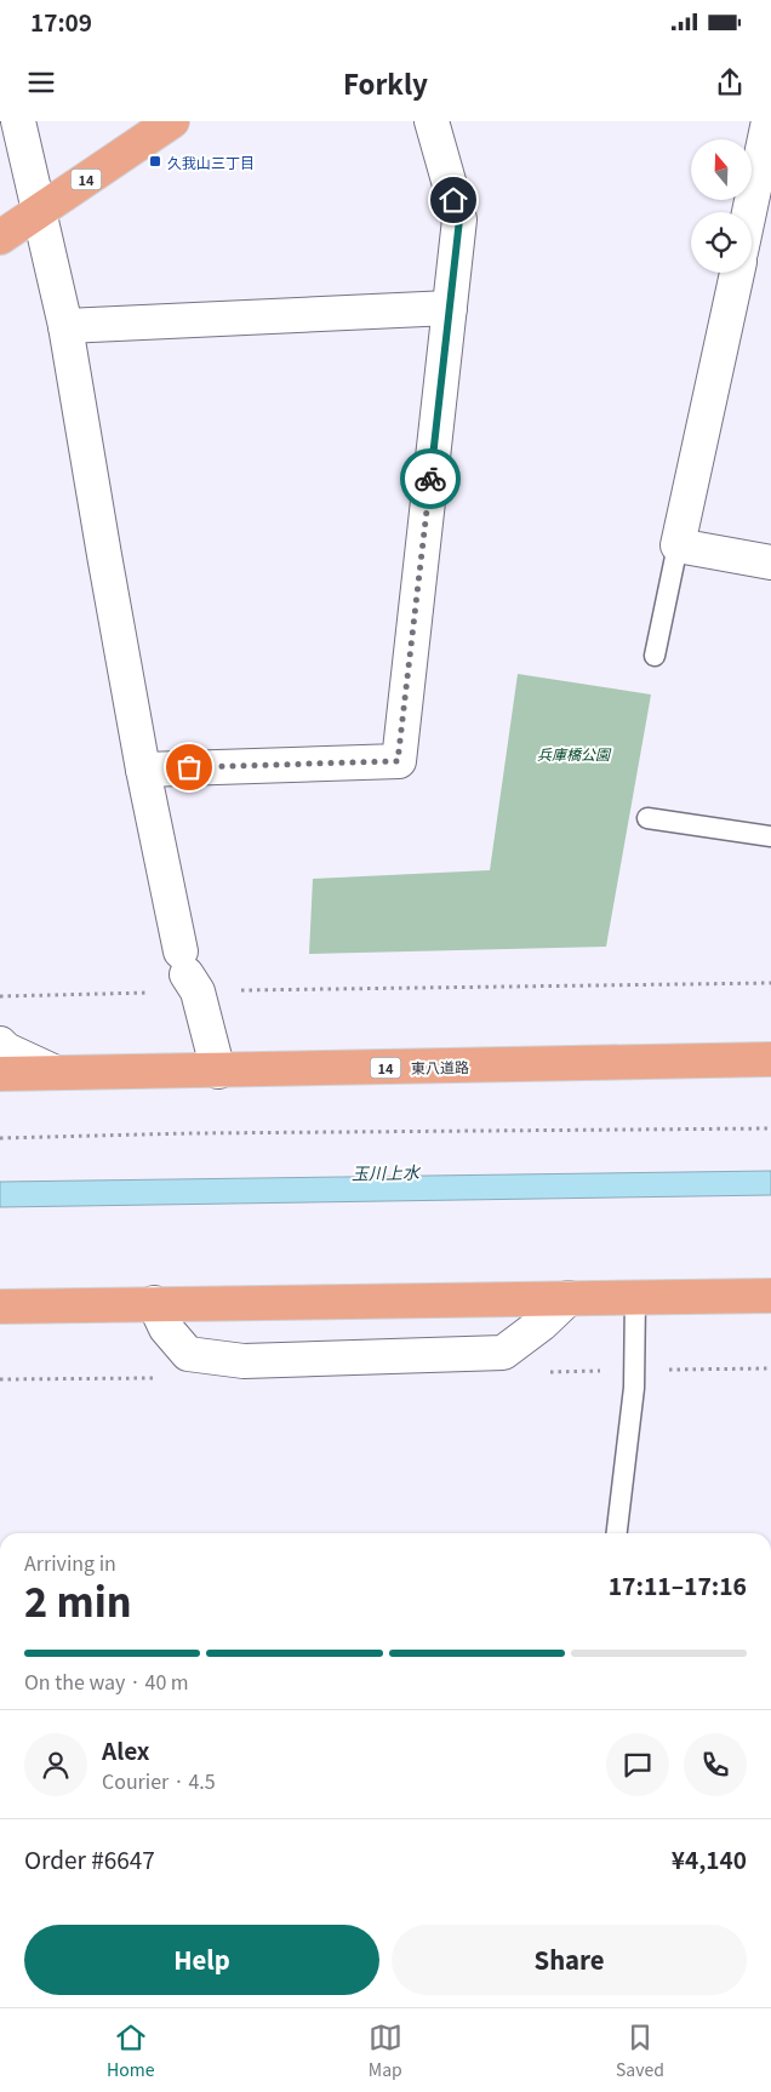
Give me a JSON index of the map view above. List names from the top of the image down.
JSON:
{
  "streets": {
    "main road": ["14", "東八道路"]
  },
  "water": ["玉川上水"],
  "parks": ["兵庫橋公園"],
  "places": {
    "transit": ["久我山三丁目"]
  },
  "north": "top",
  "page": {
    "status": "17:09",
    "header": "Forkly",
    "heading": ["2 min", "Arriving in", "17:11–17:16"],
    "panel": [
      "Alex",
      "Courier · 4.5",
      "Order #6647",
      "¥4,140"
    ],
    "bar": "On the way · 40 m",
    "buttons": ["Help", "Share"],
    "tabs": ["Home", "Map", "Saved"]
  }
}
